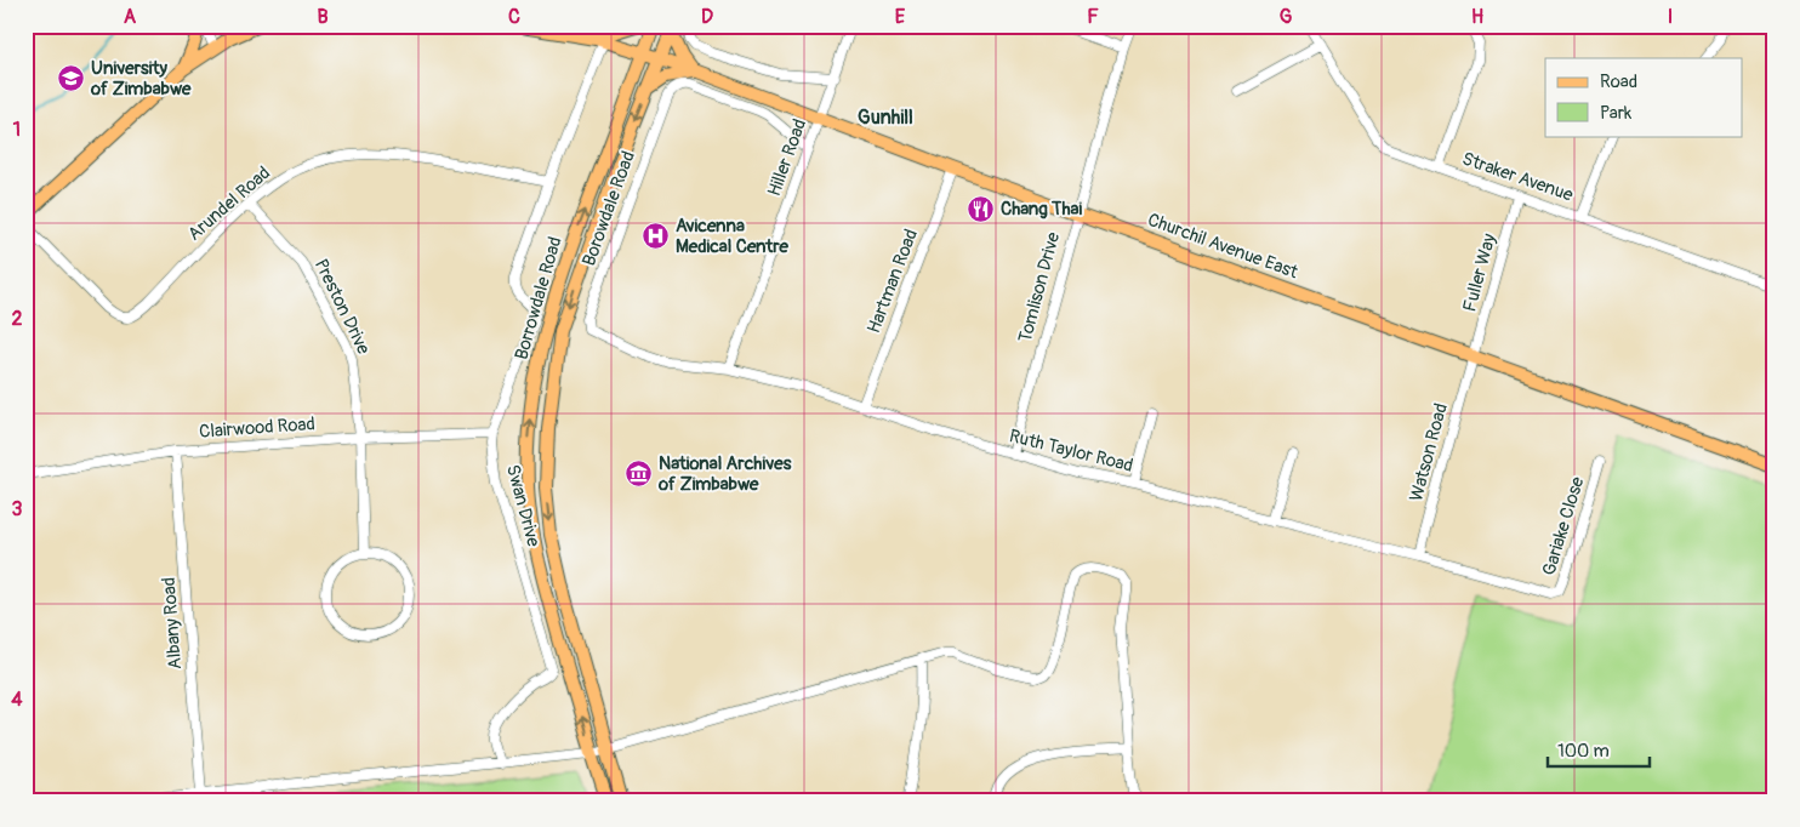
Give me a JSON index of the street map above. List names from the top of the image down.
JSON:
{
  "streets": {
    "main road": ["Churchil Avenue East", "Borrowdale Road"],
    "street": [
      "Hiller Road",
      "Straker Avenue",
      "Arundel Road",
      "Borowdale Road",
      "Fuller Way",
      "Hartman Road",
      "Tomlison Drive",
      "Preston Drive",
      "Clairwood Road",
      "Ruth Taylor Road",
      "Watson Road",
      "Swan Drive",
      "Gariake Close",
      "Albany Road"
    ]
  },
  "crossings": [
    ["Hiller Road", "Borowdale Road"],
    ["Hiller Road", "Churchil Avenue East"],
    ["Hiller Road", "Ruth Taylor Road"],
    ["Straker Avenue", "Fuller Way"],
    ["Arundel Road", "Preston Drive"],
    ["Arundel Road", "Swan Drive"],
    ["Borowdale Road", "Ruth Taylor Road"],
    ["Churchil Avenue East", "Fuller Way"],
    ["Churchil Avenue East", "Hartman Road"],
    ["Churchil Avenue East", "Tomlison Drive"],
    ["Churchil Avenue East", "Borrowdale Road"],
    ["Churchil Avenue East", "Watson Road"],
    ["Churchil Avenue East", "Swan Drive"],
    ["Fuller Way", "Watson Road"],
    ["Hartman Road", "Ruth Taylor Road"],
    ["Tomlison Drive", "Ruth Taylor Road"],
    ["Preston Drive", "Clairwood Road"],
    ["Clairwood Road", "Swan Drive"],
    ["Clairwood Road", "Albany Road"],
    ["Ruth Taylor Road", "Watson Road"],
    ["Ruth Taylor Road", "Gariake Close"]
  ],
  "districts": ["Gunhill"],
  "places": {
    "school or university": ["University of Zimbabwe"],
    "restaurant": ["Chang Thai"],
    "hospital": ["Avicenna Medical Centre"],
    "museum": ["National Archives of Zimbabwe"]
  },
  "legend": ["Road", "Park"],
  "scale_bar": "100 m",
  "grid": {
    "columns": [
      "A",
      "B",
      "C",
      "D",
      "E",
      "F",
      "G",
      "H",
      "I"
    ],
    "rows": [
      "1",
      "2",
      "3",
      "4"
    ]
  }
}
